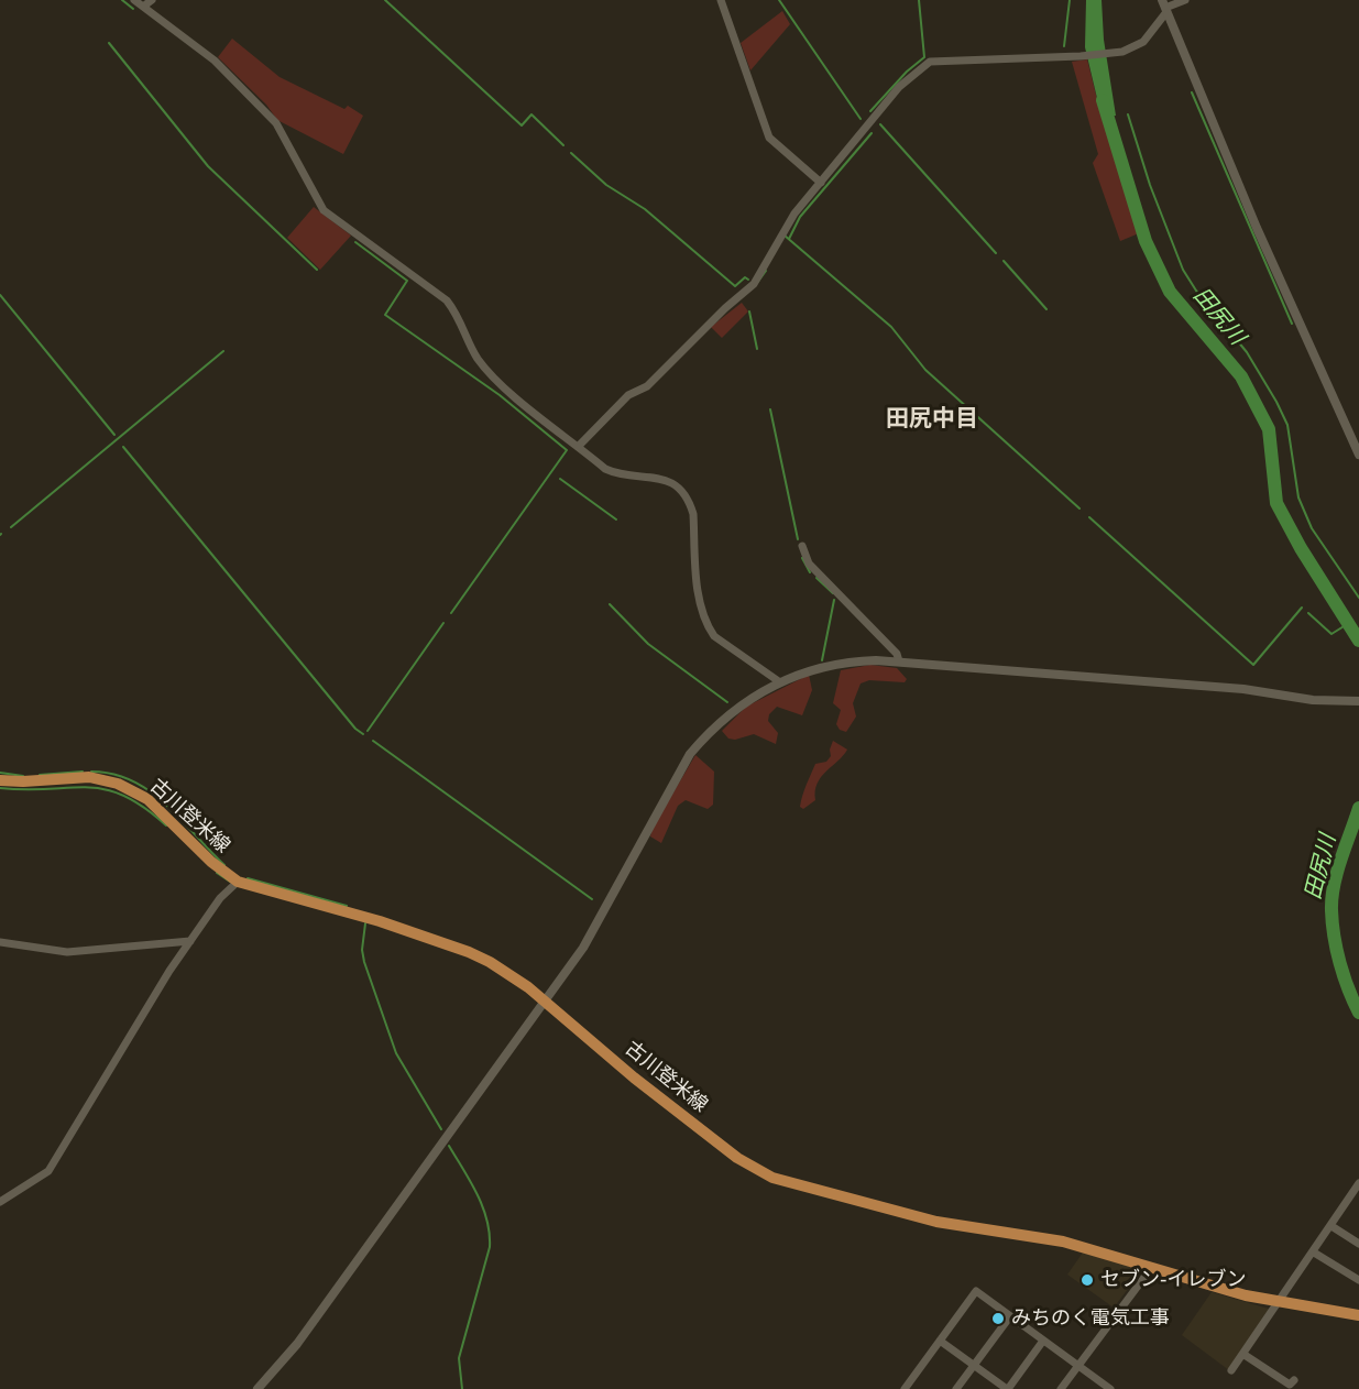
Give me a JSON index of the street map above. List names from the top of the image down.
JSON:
{
  "streets": {
    "main road": ["古川登米線"]
  },
  "districts": ["田尻中目"],
  "water": ["田尻川"],
  "places": ["セブン-イレブン", "みちのく電気工事"]
}
